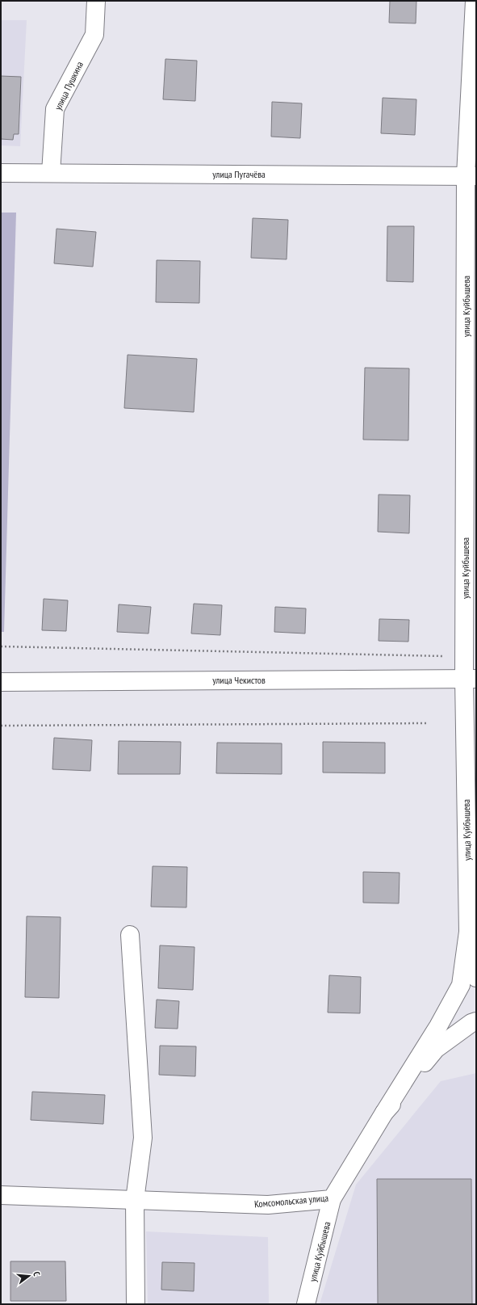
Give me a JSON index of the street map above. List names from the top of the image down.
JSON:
{
  "streets": {
    "street": [
      "улица Пушкина",
      "улица Пугачёва",
      "улица Куйбышева",
      "улица Чекистов",
      "Комсомольская улица"
    ]
  },
  "crossings": [
    ["улица Пушкина", "улица Пугачёва"],
    ["улица Пугачёва", "улица Куйбышева"],
    ["улица Куйбышева", "улица Чекистов"],
    ["улица Куйбышева", "Комсомольская улица"]
  ],
  "north": "right"
}
